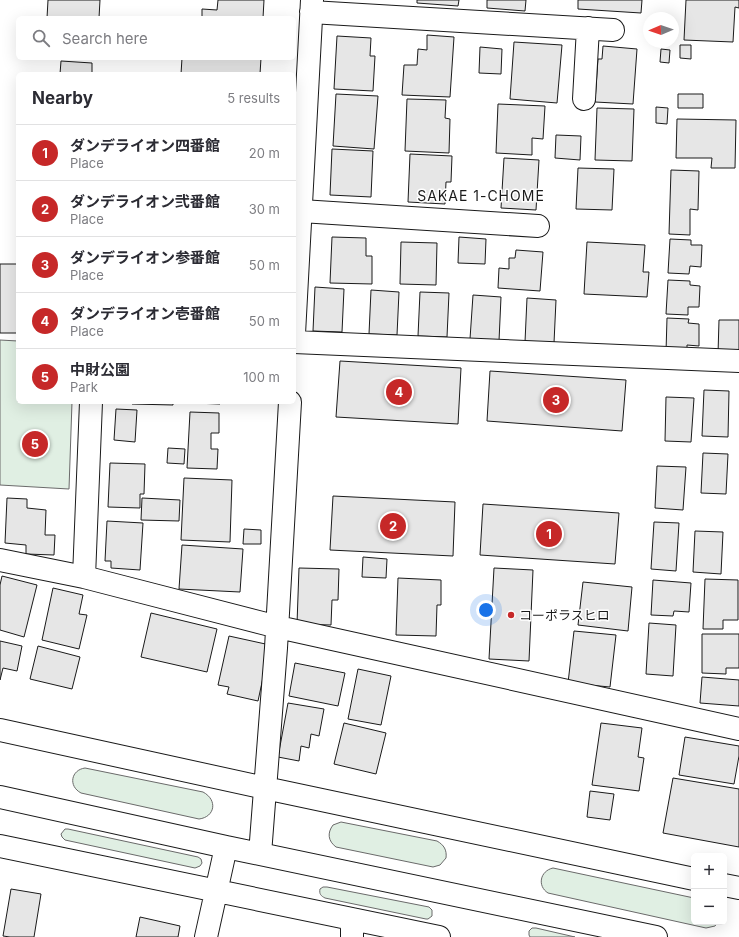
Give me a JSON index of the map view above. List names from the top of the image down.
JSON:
{
  "districts": ["SAKAE 1-CHOME"],
  "places": ["コーポラスヒロ"],
  "north": "left",
  "page": {
    "search": "Search here",
    "heading": ["Nearby", "5 results"],
    "list": [
      {
        "mark": "1",
        "name": "ダンデライオン四番館",
        "note": "Place",
        "value": "20 m"
      },
      {
        "mark": "2",
        "name": "ダンデライオン弐番館",
        "note": "Place",
        "value": "30 m"
      },
      {
        "mark": "3",
        "name": "ダンデライオン参番館",
        "note": "Place",
        "value": "50 m"
      },
      {
        "mark": "4",
        "name": "ダンデライオン壱番館",
        "note": "Place",
        "value": "50 m"
      },
      {
        "mark": "5",
        "name": "中財公園",
        "note": "Park",
        "value": "100 m"
      }
    ],
    "pins": [
      "4",
      "3",
      "5",
      "2",
      "1"
    ],
    "map_buttons": ["+", "−"]
  }
}
